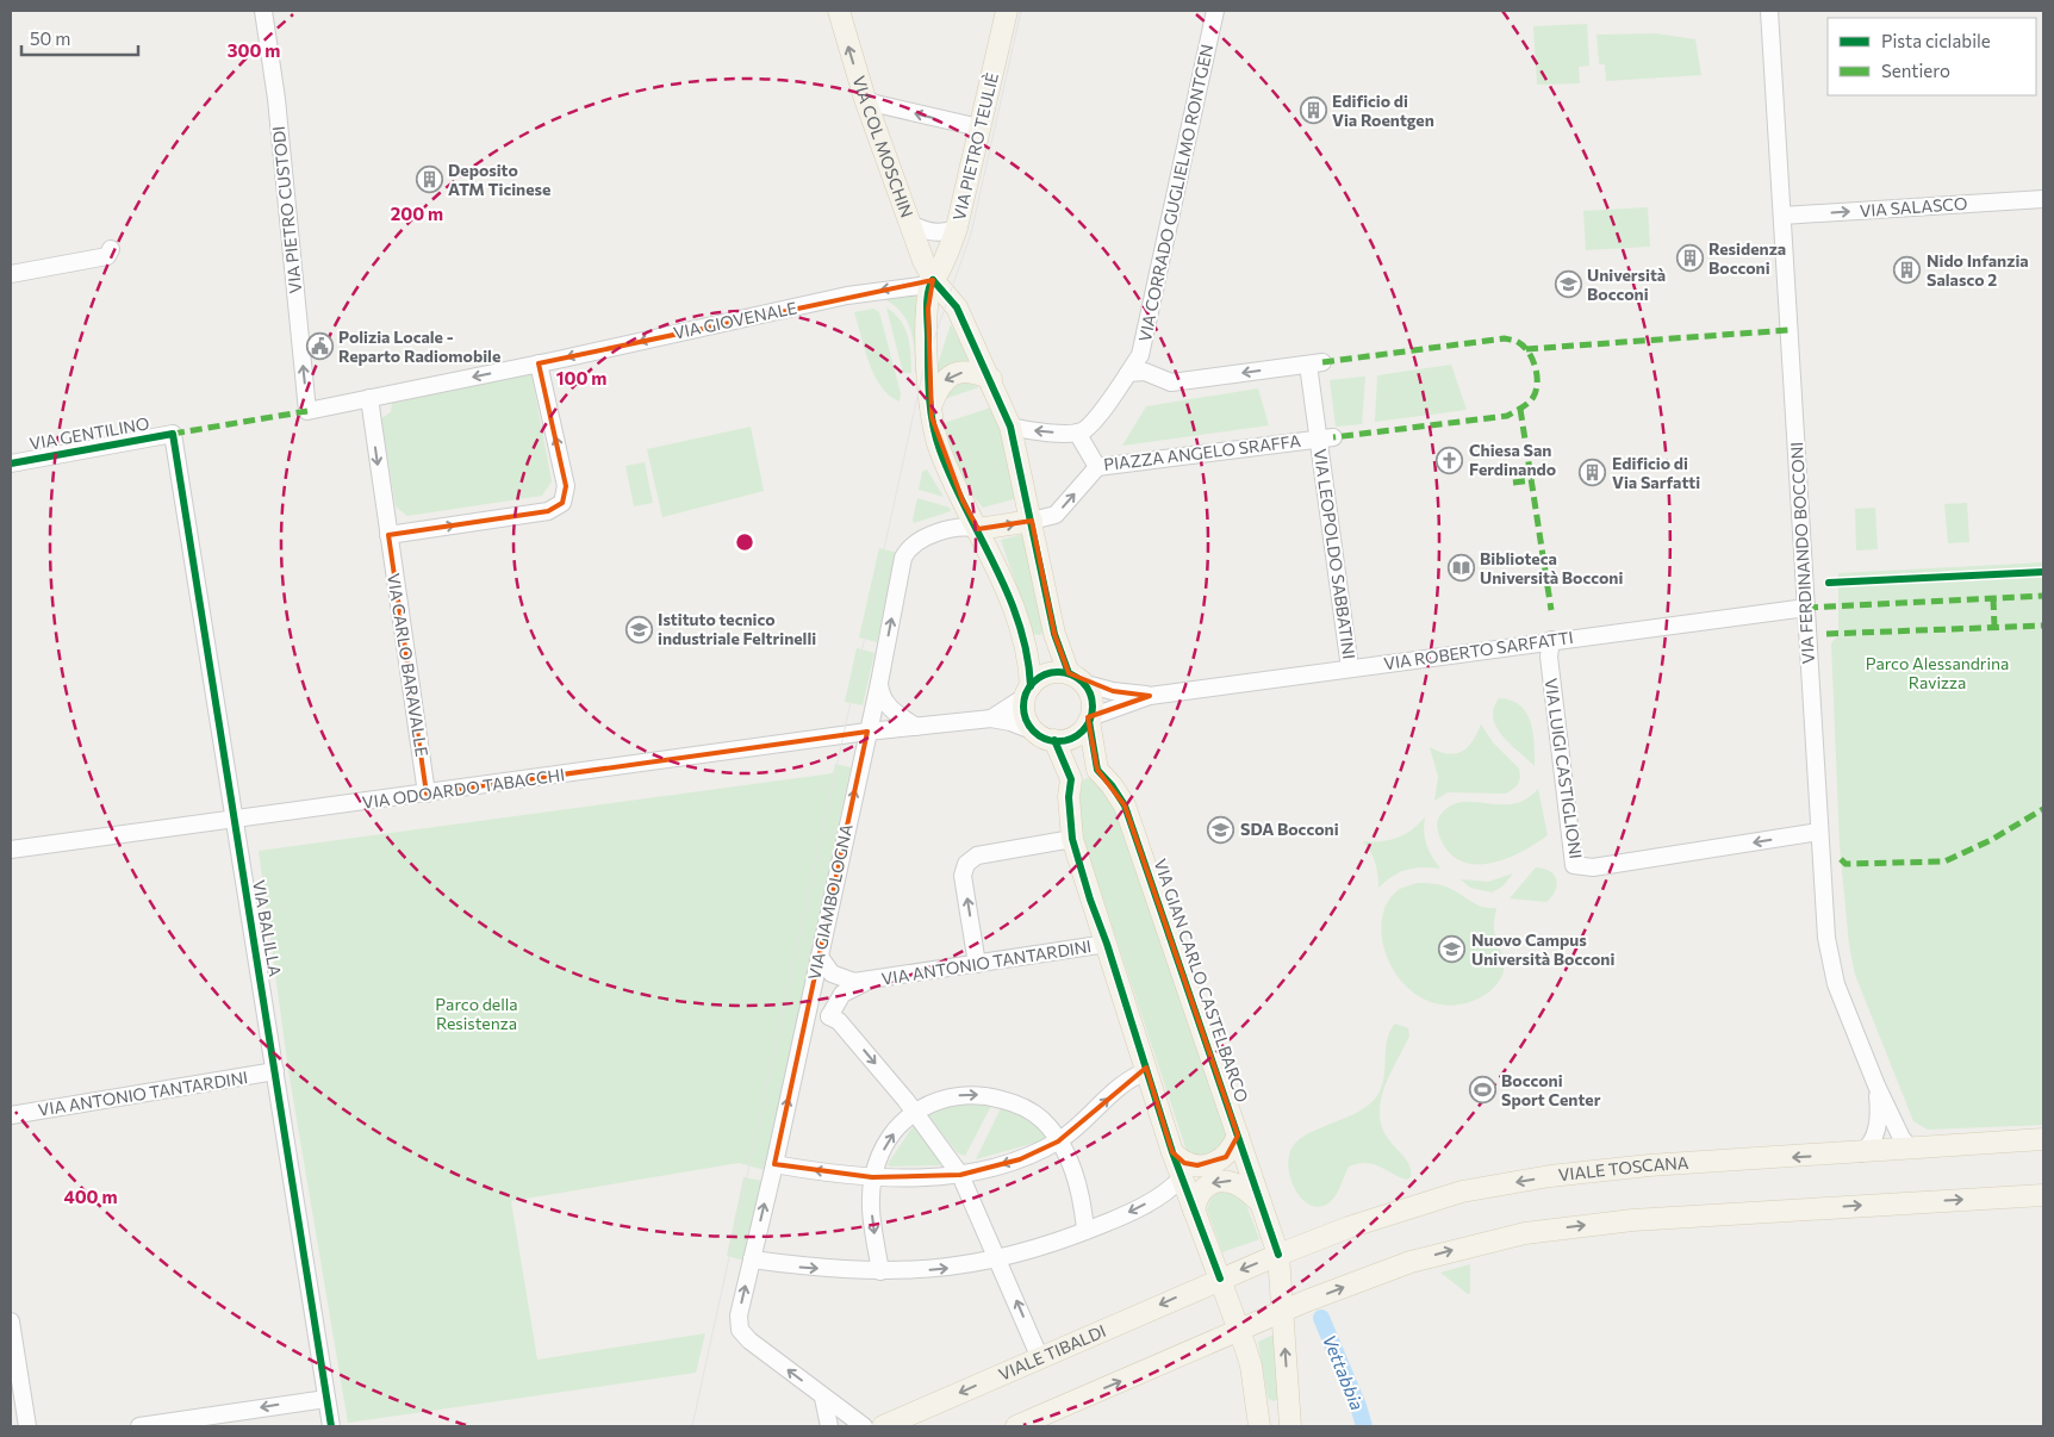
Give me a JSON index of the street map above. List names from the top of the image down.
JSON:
{
  "streets": {
    "main road": [
      "VIA COL MOSCHIN",
      "VIA PIETRO TEULIÈ",
      "VIA GIAN CARLO CASTELBARCO",
      "VIALE TOSCANA",
      "VIALE TIBALDI"
    ],
    "street": [
      "VIA CORRADO GUGLIELMO RONTGEN",
      "VIA SALASCO",
      "VIA PIETRO CUSTODI",
      "VIA GIOVENALE",
      "VIA GENTILINO",
      "PIAZZA ANGELO SRAFFA",
      "VIA FERDINANDO BOCCONI",
      "VIA LEOPOLDO SABBATINI",
      "VIA ROBERTO SARFATTI",
      "VIA CARLO BARAVALLE",
      "VIA LUIGI CASTIGLIONI",
      "VIA ODOARDO TABACCHI",
      "VIA GIAMBOLOGNA",
      "VIA BALILLA",
      "VIA ANTONIO TANTARDINI"
    ]
  },
  "crossings": [
    ["VIA COL MOSCHIN", "VIA PIETRO TEULIÈ"],
    ["VIA COL MOSCHIN", "VIA GIOVENALE"],
    ["VIA PIETRO TEULIÈ", "VIA GIOVENALE"],
    ["VIA CORRADO GUGLIELMO RONTGEN", "PIAZZA ANGELO SRAFFA"],
    ["VIA SALASCO", "VIA FERDINANDO BOCCONI"],
    ["VIA PIETRO CUSTODI", "VIA GIOVENALE"],
    ["VIA PIETRO CUSTODI", "VIA CARLO BARAVALLE"],
    ["VIA GIOVENALE", "VIA CARLO BARAVALLE"],
    ["VIA GENTILINO", "VIA BALILLA"],
    ["PIAZZA ANGELO SRAFFA", "VIA LEOPOLDO SABBATINI"],
    ["VIA FERDINANDO BOCCONI", "VIA ROBERTO SARFATTI"],
    ["VIA FERDINANDO BOCCONI", "VIA LUIGI CASTIGLIONI"],
    ["VIA FERDINANDO BOCCONI", "VIALE TOSCANA"],
    ["VIA LEOPOLDO SABBATINI", "VIA ROBERTO SARFATTI"],
    ["VIA ROBERTO SARFATTI", "VIA LUIGI CASTIGLIONI"],
    ["VIA ROBERTO SARFATTI", "VIA ODOARDO TABACCHI"],
    ["VIA CARLO BARAVALLE", "VIA ODOARDO TABACCHI"],
    ["VIA ODOARDO TABACCHI", "VIA GIAMBOLOGNA"],
    ["VIA ODOARDO TABACCHI", "VIA BALILLA"],
    ["VIA GIAMBOLOGNA", "VIA ANTONIO TANTARDINI"],
    ["VIA BALILLA", "VIA ANTONIO TANTARDINI"],
    ["VIA GIAN CARLO CASTELBARCO", "VIALE TOSCANA"],
    ["VIALE TOSCANA", "VIALE TIBALDI"]
  ],
  "one_way": [
    "VIA SALASCO",
    "VIA PIETRO CUSTODI",
    "VIA GIOVENALE",
    "VIA GIAMBOLOGNA"
  ],
  "water": ["Vettabbia"],
  "parks": ["Parco Alessandrina Ravizza", "Parco della Resistenza"],
  "places": {
    "building": [
      "Edificio di Via Roentgen",
      "Deposito ATM Ticinese",
      "Residenza Bocconi",
      "Nido Infanzia Salasco 2",
      "Edificio di Via Sarfatti"
    ],
    "school or university": [
      "Università Bocconi",
      "Istituto tecnico industriale Feltrinelli",
      "SDA Bocconi",
      "Nuovo Campus Università Bocconi"
    ],
    "public building": ["Polizia Locale - Reparto Radiomobile"],
    "church": ["Chiesa San Ferdinando"],
    "library": ["Biblioteca Università Bocconi"],
    "sports": ["Bocconi Sport Center"]
  },
  "legend": ["Pista ciclabile", "Sentiero"],
  "scale_bar": "50 m",
  "rings": [
    "300 m",
    "200 m",
    "100 m",
    "400 m"
  ]
}
